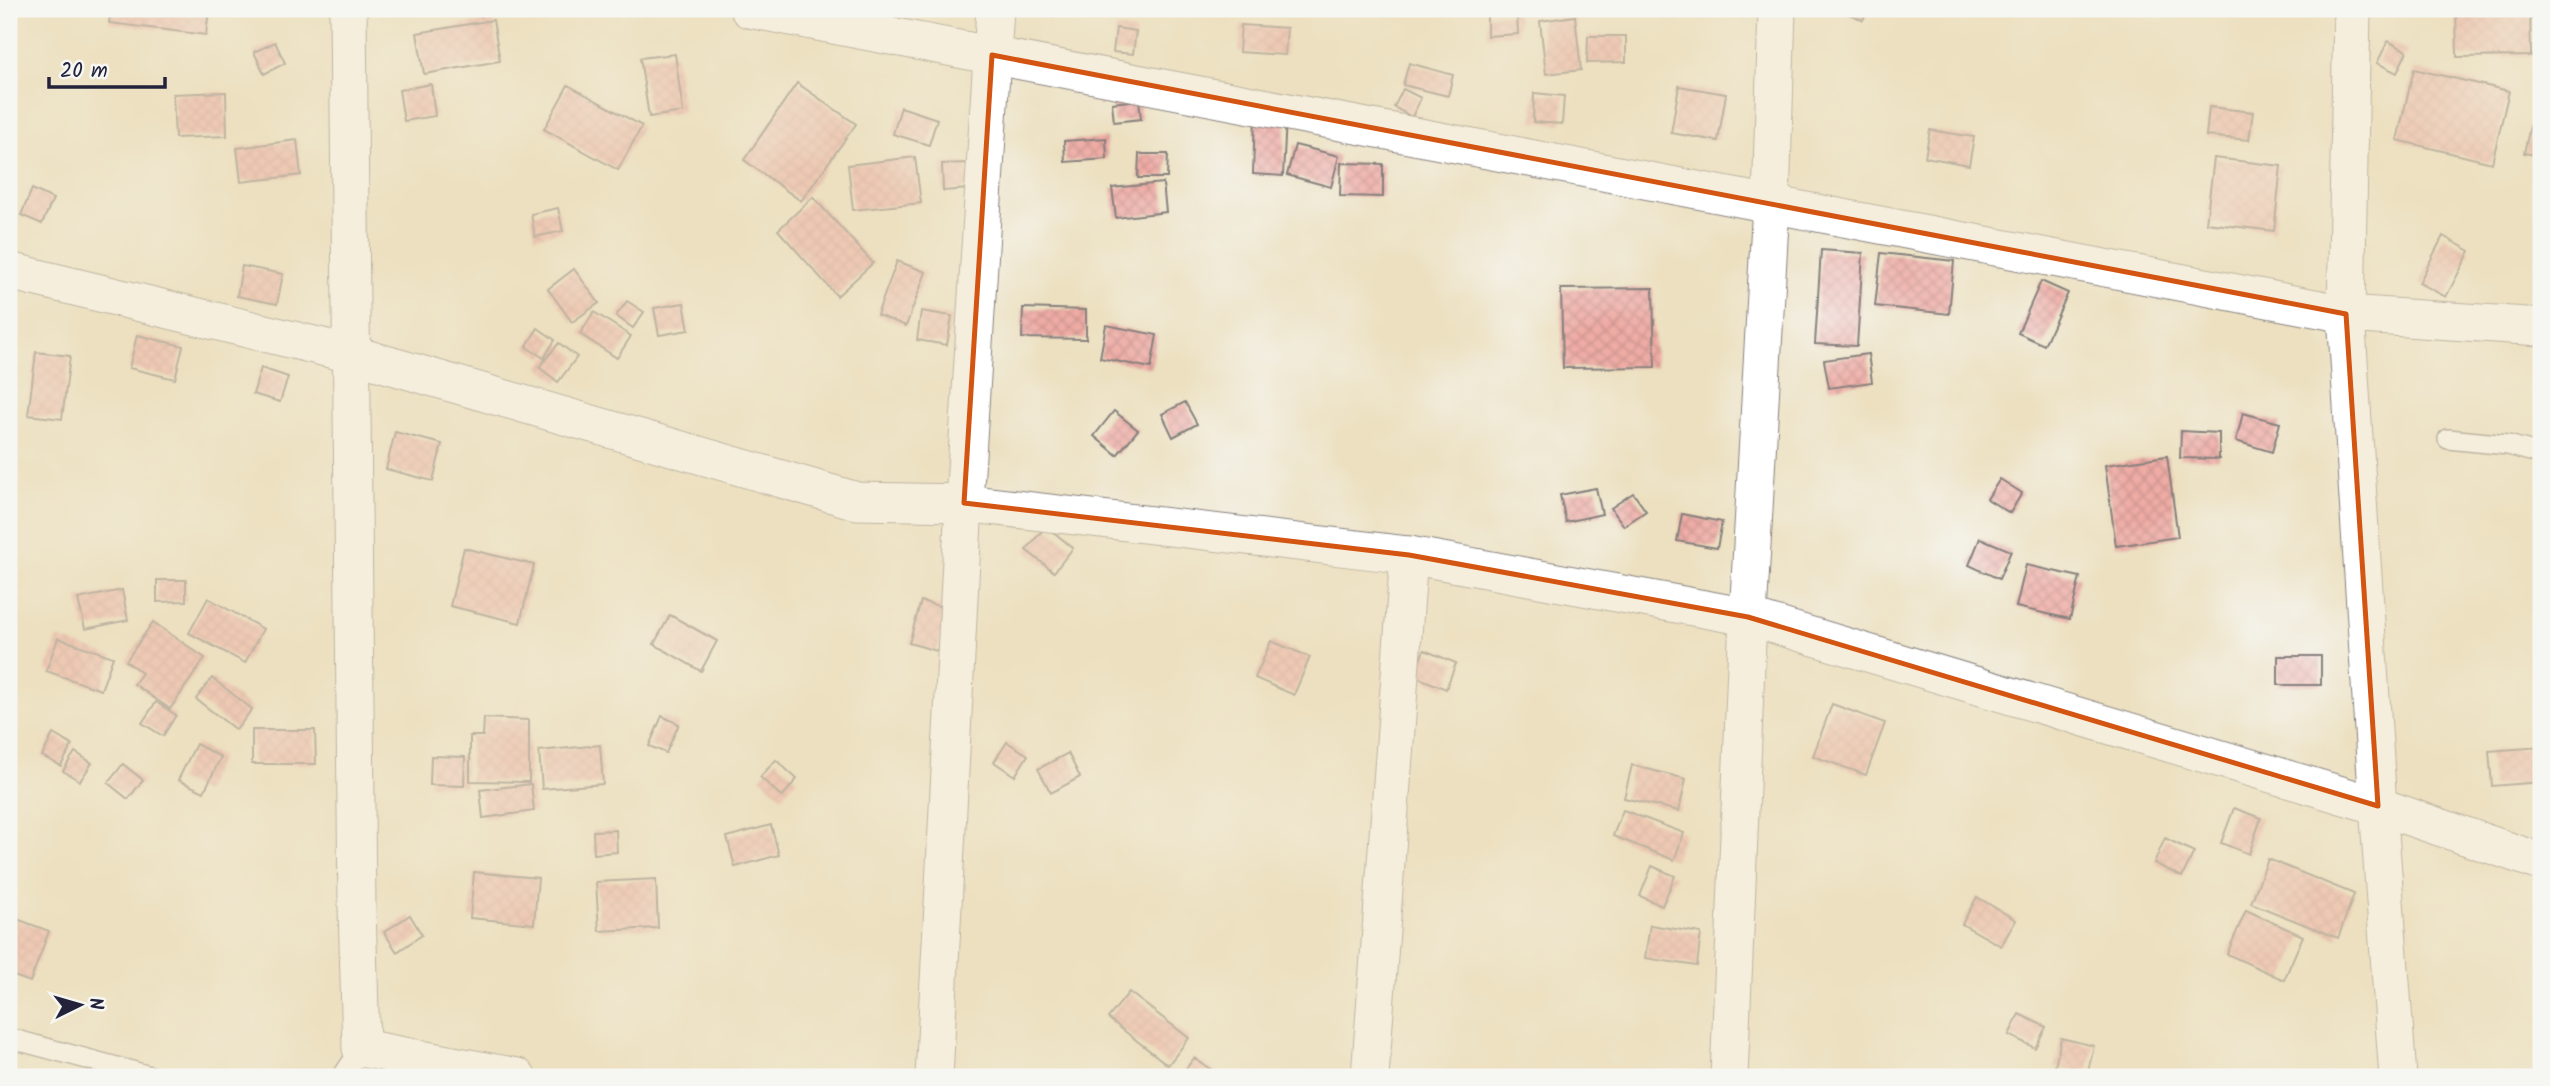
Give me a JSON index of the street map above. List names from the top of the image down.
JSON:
{
  "scale_bar": "20 m",
  "north": "right"
}
